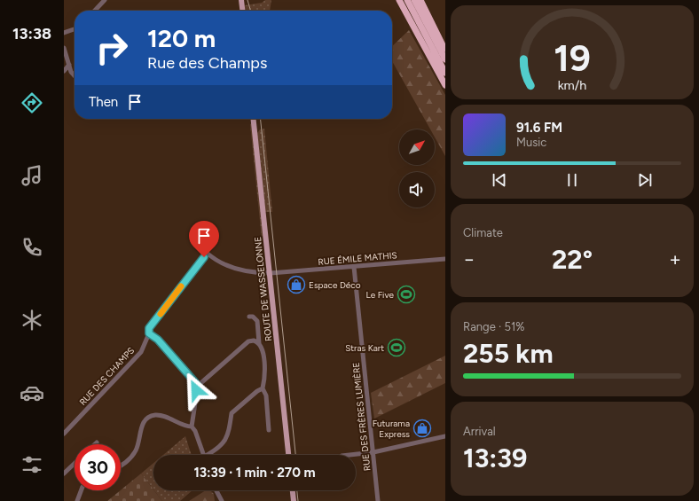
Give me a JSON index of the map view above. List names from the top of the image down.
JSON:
{
  "streets": {
    "main road": ["ROUTE DE WASSELONNE"],
    "street": ["RUE ÉMILE MATHIS", "RUE DES CHAMPS", "RUE DES FRÈRES LUMIÈRE"]
  },
  "crossings": [
    ["RUE ÉMILE MATHIS", "ROUTE DE WASSELONNE"],
    ["RUE ÉMILE MATHIS", "RUE DES CHAMPS"],
    ["RUE ÉMILE MATHIS", "RUE DES FRÈRES LUMIÈRE"]
  ],
  "places": {
    "shop": ["Espace Déco", "Futurama Express"],
    "sports": ["Le Five", "Stras Kart"]
  },
  "north": "top right",
  "page": {
    "tabs": "13:38",
    "turn": ["120 m", "Rue des Champs"],
    "then": "Then",
    "song": ["91.6 FM", "Music"],
    "tile": [
      "Climate",
      ["Range · 51%", "255 km"],
      ["Arrival", "13:39"]
    ],
    "heat": ["−", "22°", "+"],
    "limit": "30",
    "trip": "13:39 · 1 min · 270 m",
    "gauge": ["19", "km/h"]
  }
}
